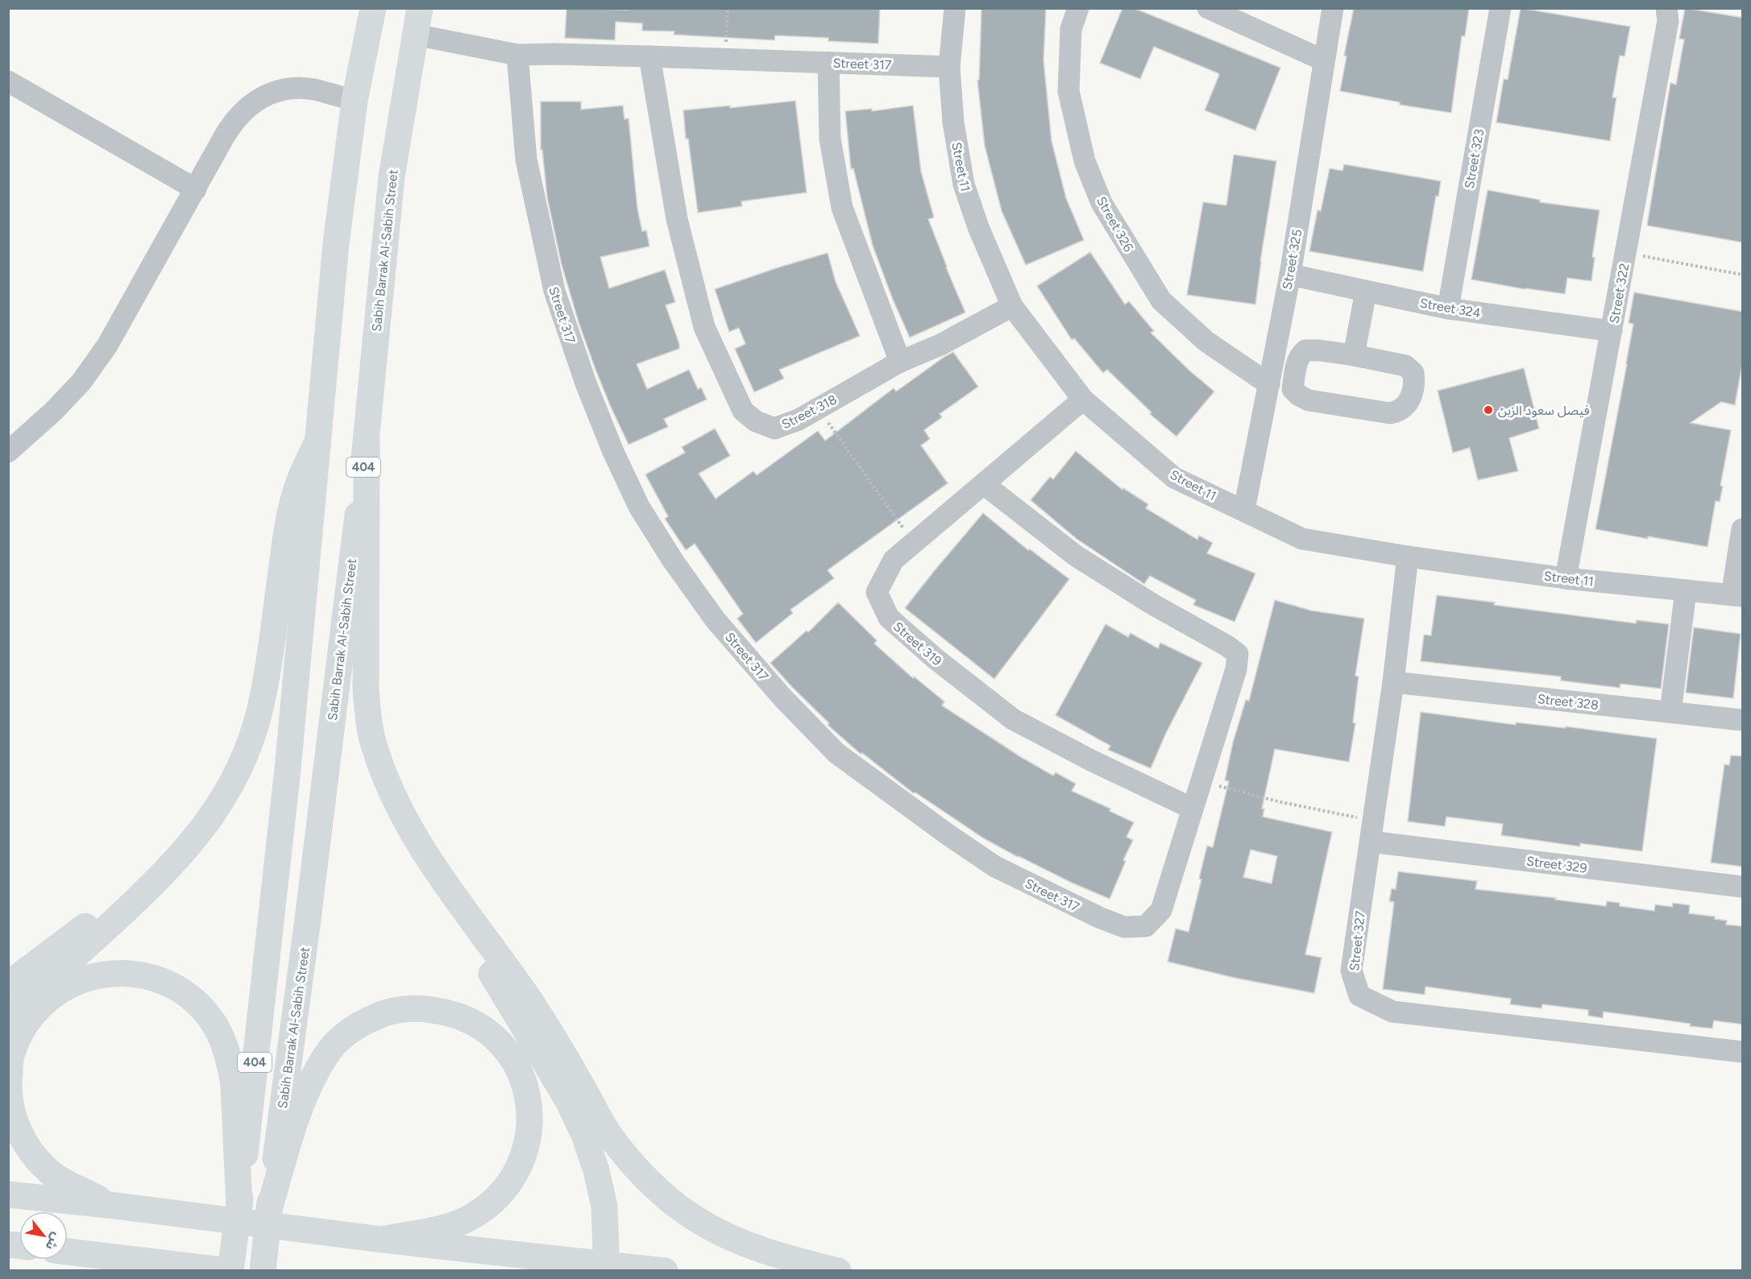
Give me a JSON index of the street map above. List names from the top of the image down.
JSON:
{
  "streets": {
    "main road": ["Sabih Barrak Al-Sabih Street", "404"],
    "street": [
      "Street 317",
      "Street 323",
      "Street 11",
      "Street 326",
      "Street 325",
      "Street 322",
      "Street 324",
      "Street 318",
      "Street 319",
      "Street 328",
      "Street 329",
      "Street 327"
    ]
  },
  "crossings": [
    ["Street 317", "Street 11"],
    ["Street 317", "Street 318"],
    ["Street 317", "Street 319"],
    ["Street 323", "Street 324"],
    ["Street 11", "Street 325"],
    ["Street 11", "Street 322"],
    ["Street 11", "Street 318"],
    ["Street 11", "Street 319"],
    ["Street 11", "Street 327"],
    ["Street 326", "Street 325"],
    ["Street 325", "Street 324"],
    ["Street 322", "Street 324"],
    ["Street 328", "Street 327"],
    ["Street 329", "Street 327"]
  ],
  "places": ["فيصل سعود الزبن"],
  "north": "bottom right"
}
